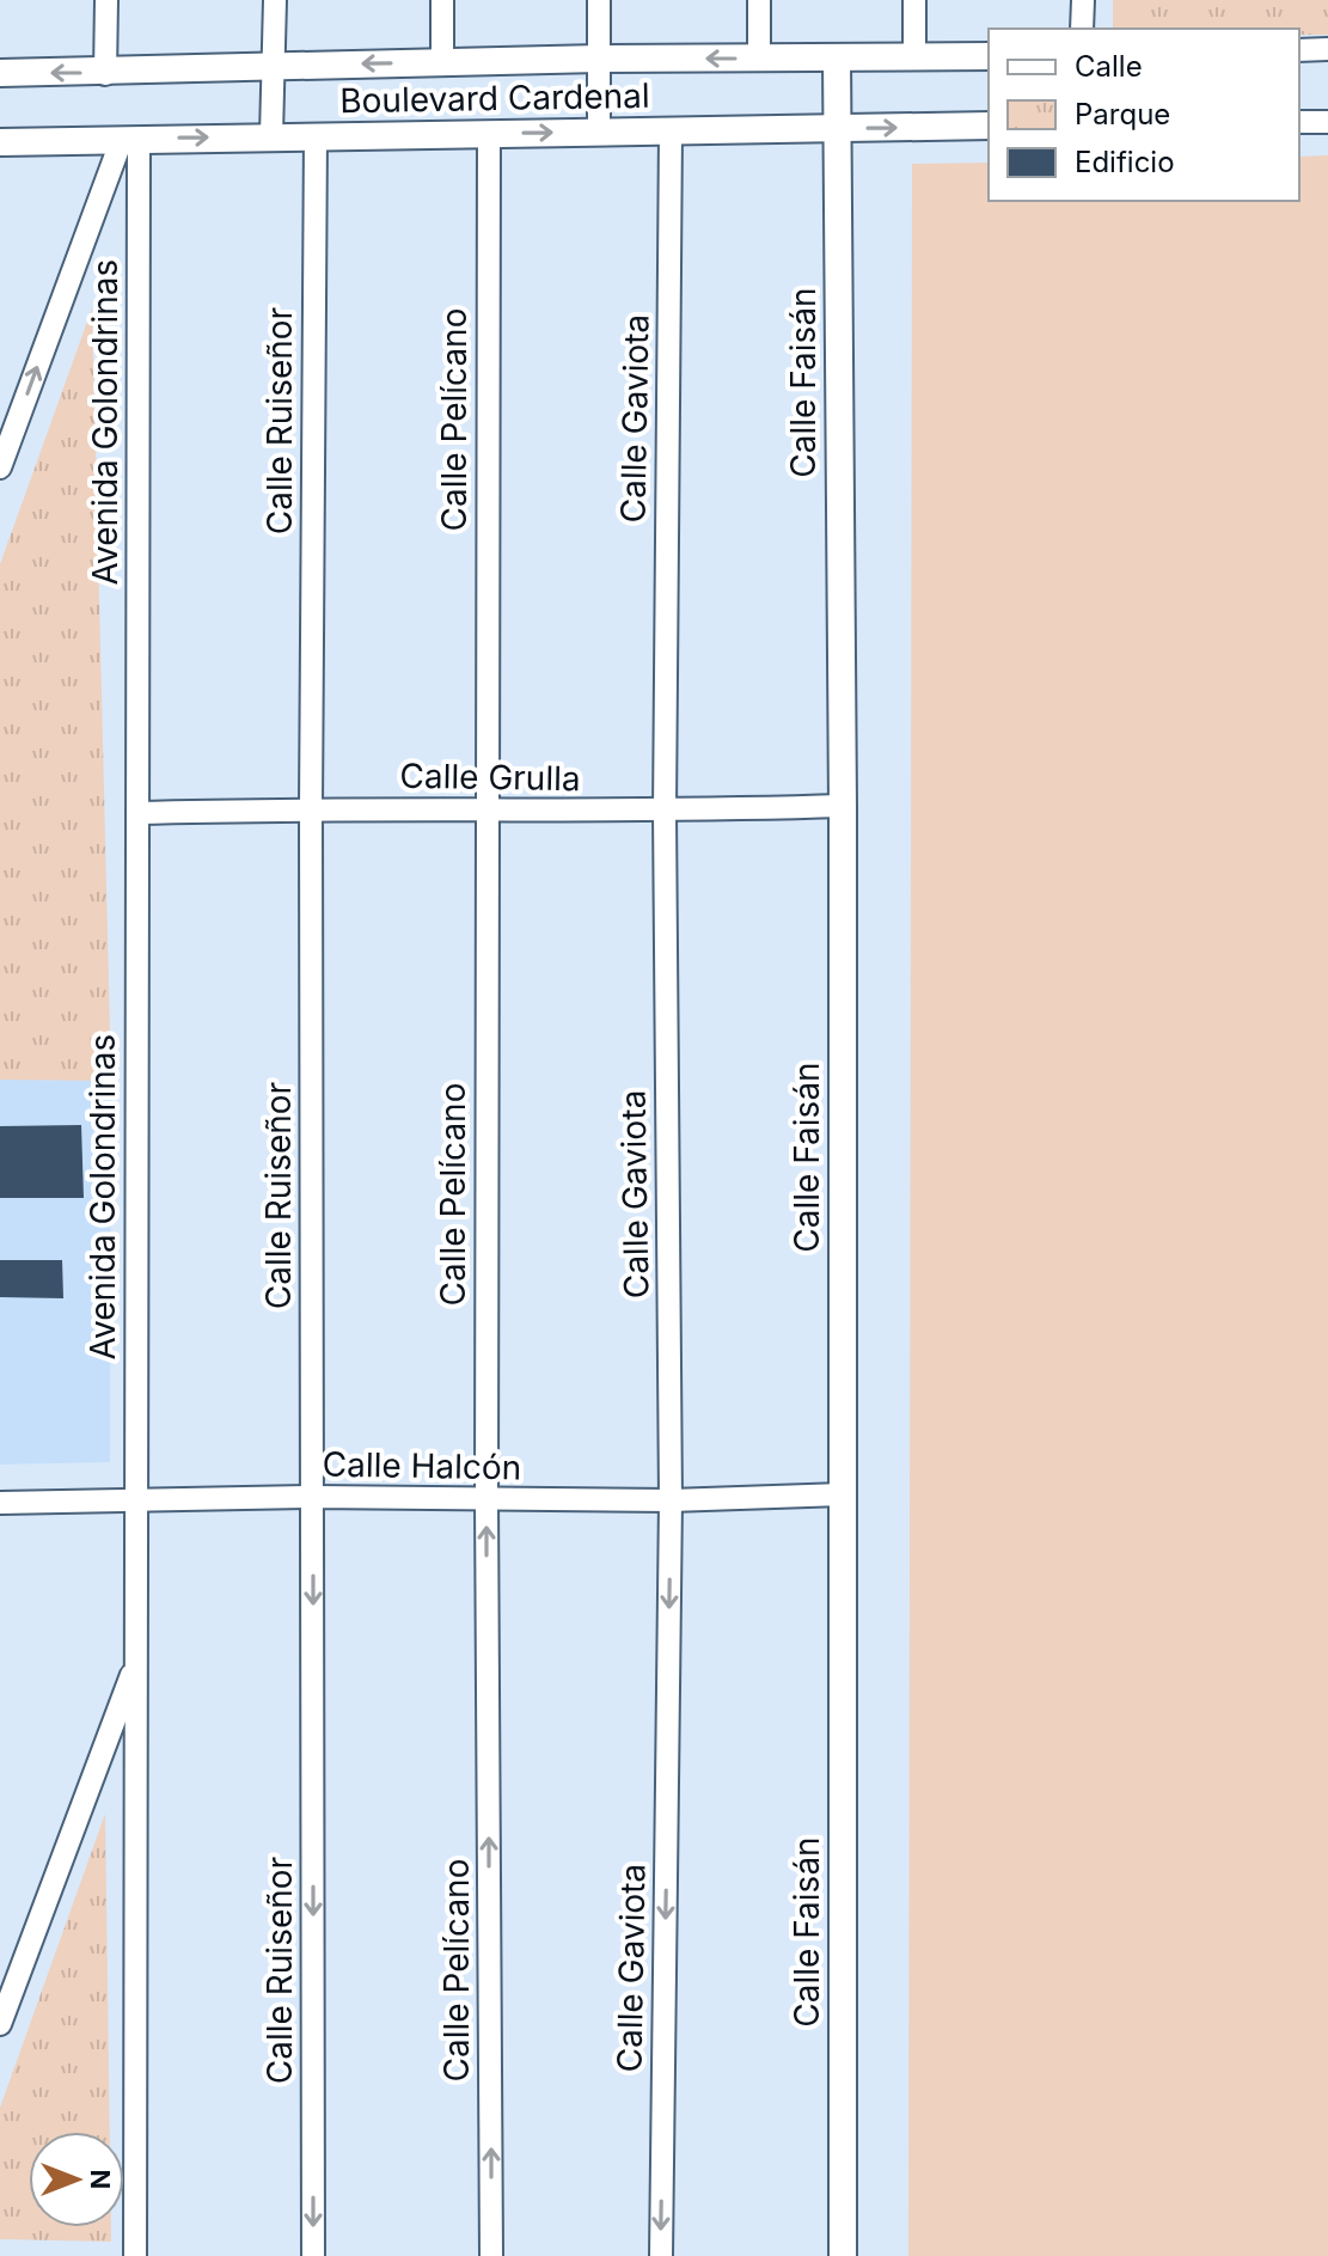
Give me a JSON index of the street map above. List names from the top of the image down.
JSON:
{
  "streets": {
    "street": [
      "Boulevard Cardenal",
      "Calle Faisán",
      "Calle Gaviota",
      "Calle Pelícano",
      "Calle Ruiseñor",
      "Avenida Golondrinas",
      "Calle Grulla",
      "Calle Halcón"
    ]
  },
  "crossings": [
    ["Boulevard Cardenal", "Calle Faisán"],
    ["Boulevard Cardenal", "Calle Gaviota"],
    ["Boulevard Cardenal", "Calle Pelícano"],
    ["Boulevard Cardenal", "Calle Ruiseñor"],
    ["Boulevard Cardenal", "Avenida Golondrinas"],
    ["Calle Faisán", "Calle Grulla"],
    ["Calle Faisán", "Calle Halcón"],
    ["Calle Gaviota", "Calle Grulla"],
    ["Calle Gaviota", "Calle Halcón"],
    ["Calle Pelícano", "Calle Grulla"],
    ["Calle Pelícano", "Calle Halcón"],
    ["Calle Ruiseñor", "Calle Grulla"],
    ["Calle Ruiseñor", "Calle Halcón"],
    ["Avenida Golondrinas", "Calle Grulla"],
    ["Avenida Golondrinas", "Calle Halcón"]
  ],
  "one_way": ["Calle Gaviota", "Calle Pelícano", "Calle Ruiseñor"],
  "legend": ["Calle", "Parque", "Edificio"],
  "north": "right"
}
